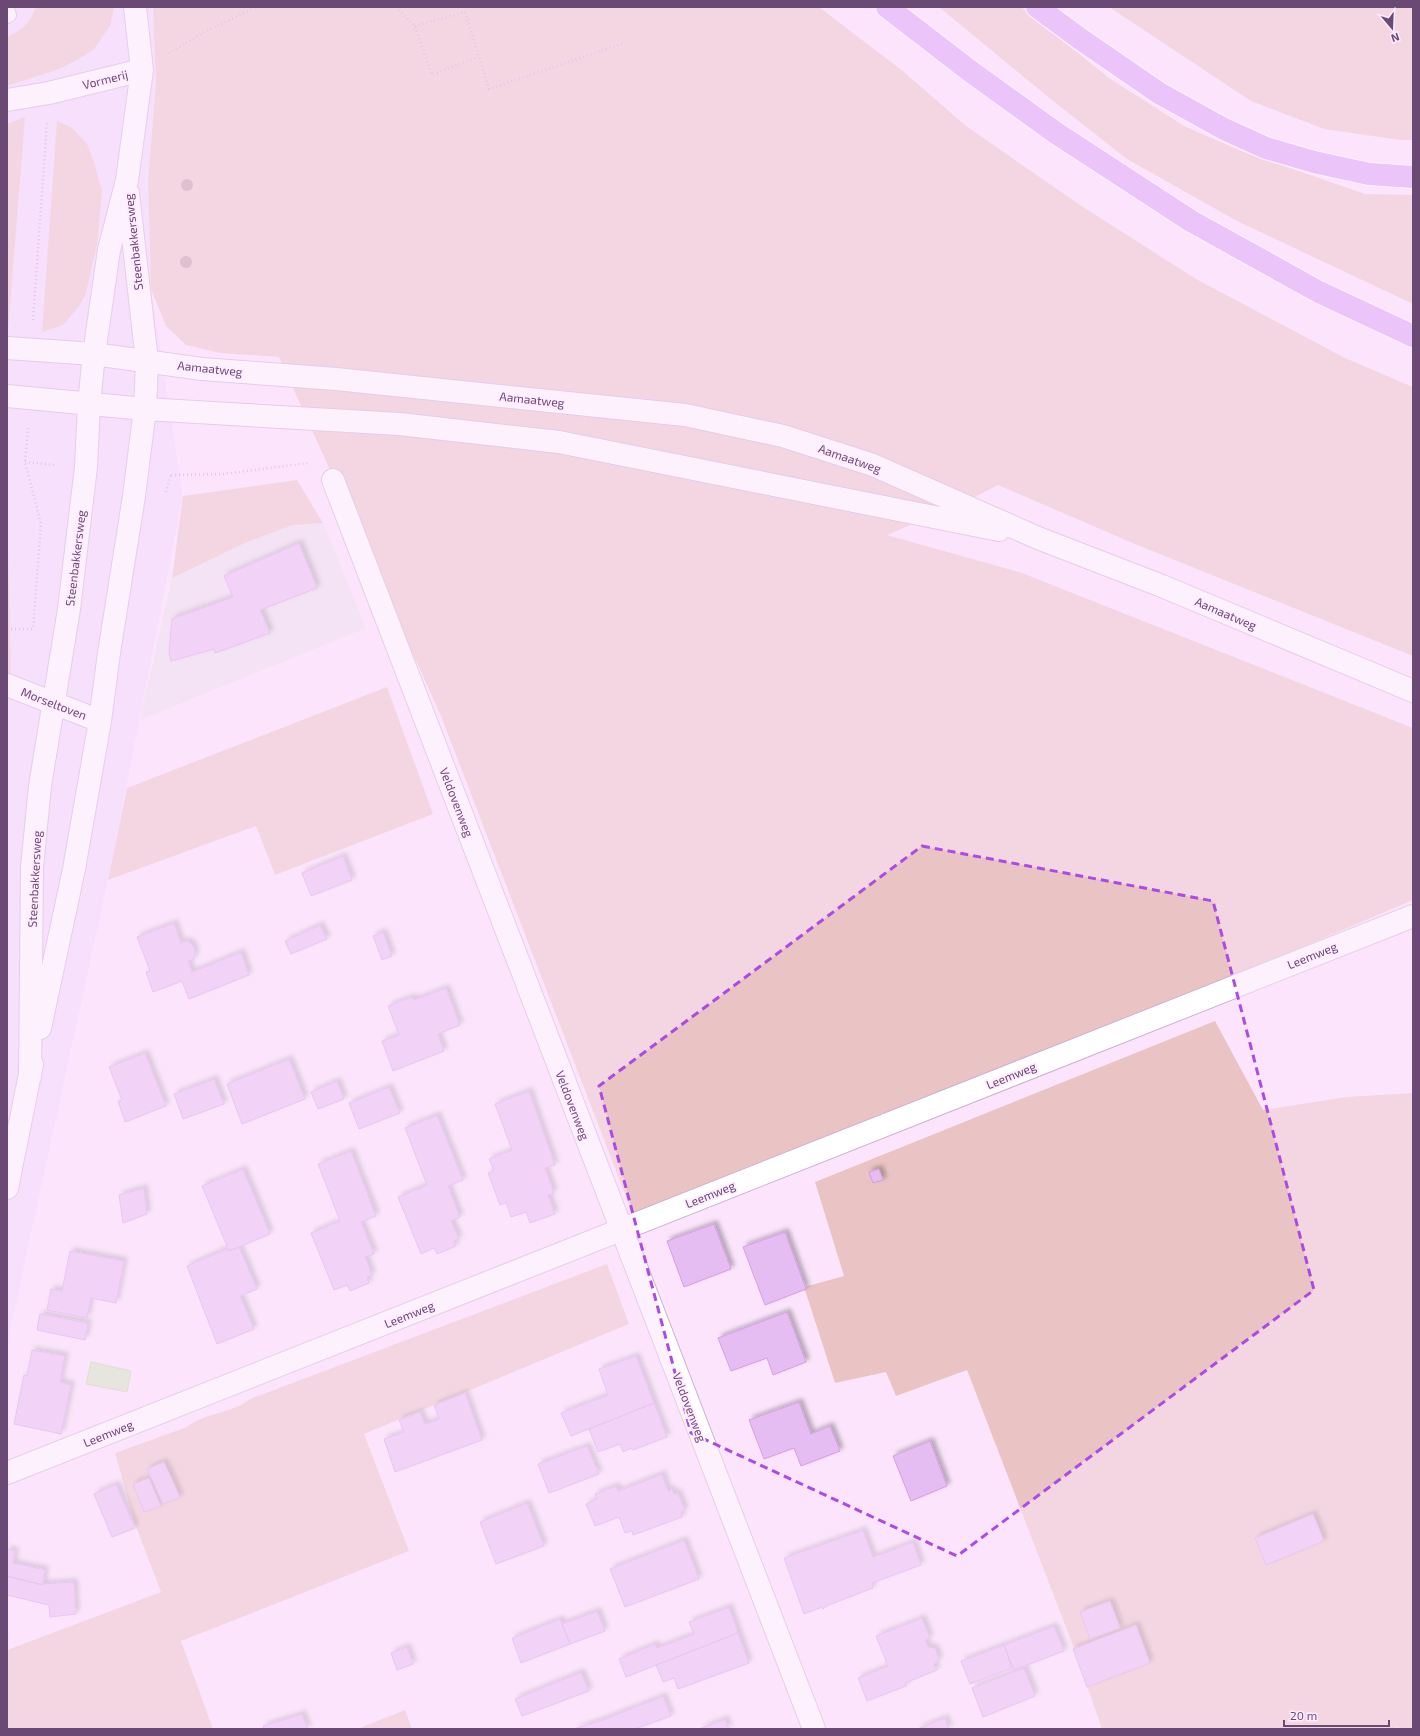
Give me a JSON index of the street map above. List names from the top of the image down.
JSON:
{
  "streets": {
    "street": [
      "Vormerij",
      "Steenbakkersweg",
      "Aamaatweg",
      "Morseltoven",
      "Veldovenweg",
      "Leemweg"
    ]
  },
  "crossings": [
    ["Steenbakkersweg", "Aamaatweg"],
    ["Steenbakkersweg", "Morseltoven"],
    ["Veldovenweg", "Leemweg"]
  ],
  "scale_bar": "20 m",
  "north": "bottom"
}
